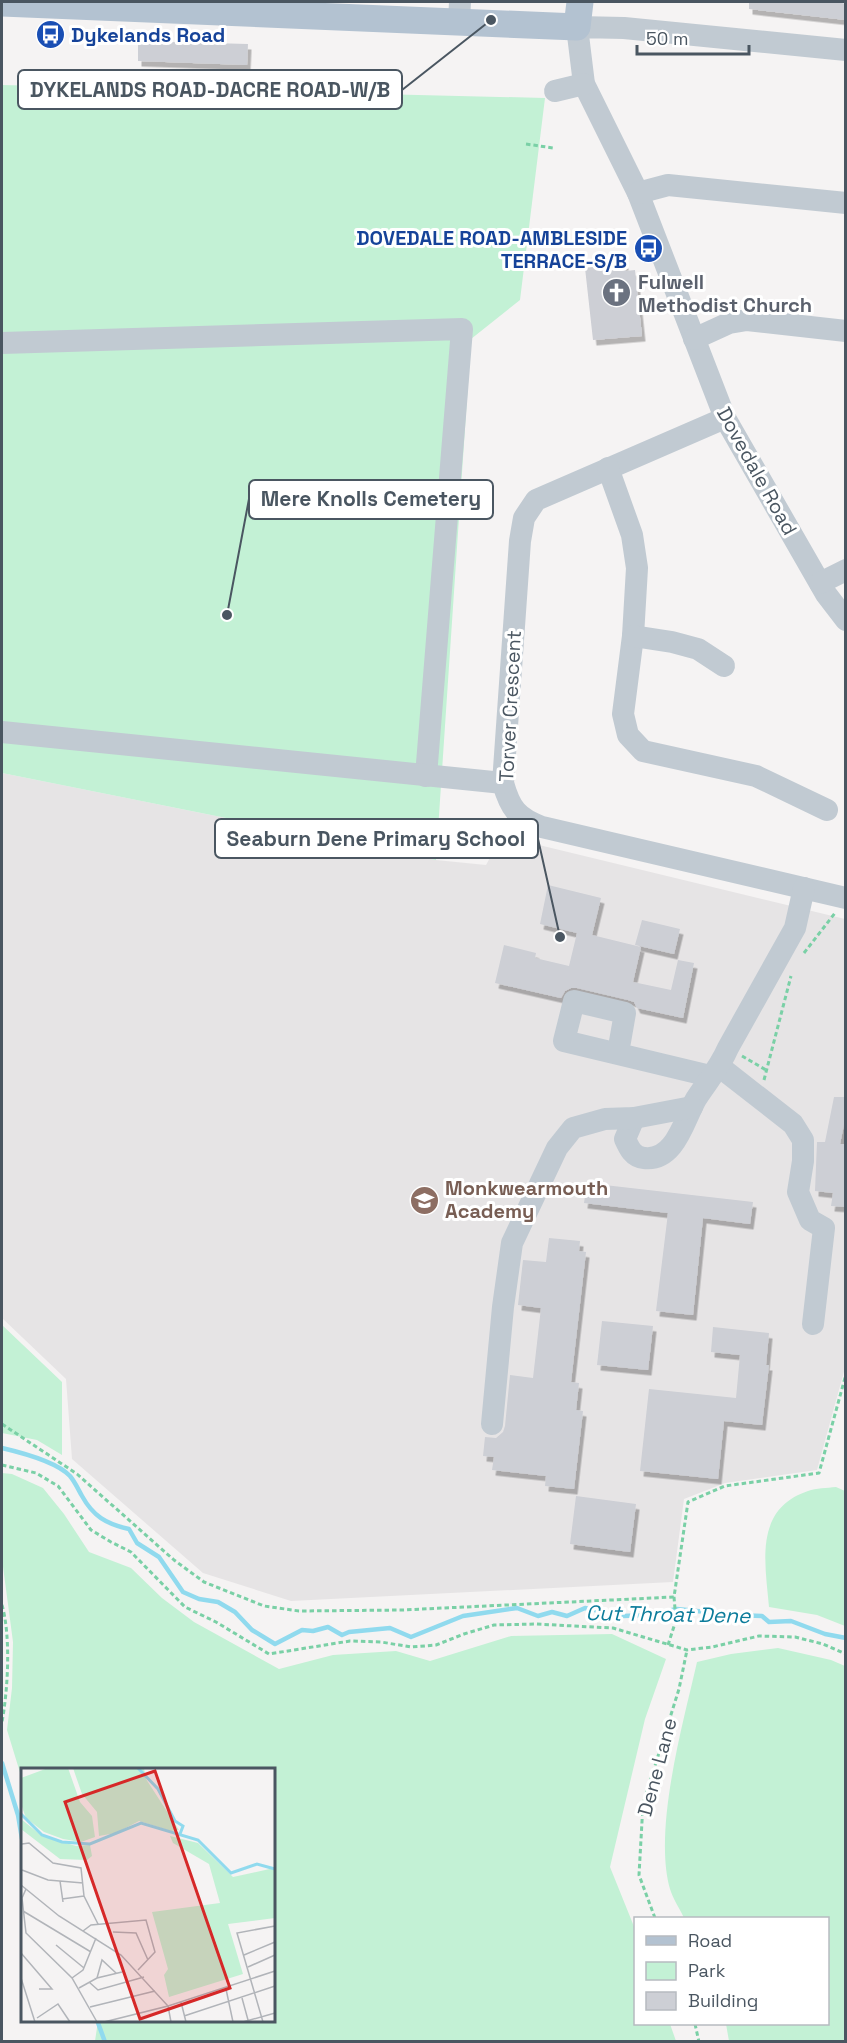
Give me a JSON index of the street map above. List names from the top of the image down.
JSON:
{
  "streets": {
    "street": ["Dovedale Road", "Torver Crescent"],
    "path": ["Dene Lane"]
  },
  "crossings": [
    ["Dovedale Road", "Torver Crescent"]
  ],
  "water": ["Cut Throat Dene"],
  "places": {
    "other": ["DYKELANDS ROAD-DACRE ROAD-W/B", "Mere Knolls Cemetery", "Seaburn Dene Primary School"],
    "bus stop": ["Dykelands Road", "DOVEDALE ROAD-AMBLESIDE TERRACE-S/B"],
    "church": ["Fulwell Methodist Church"],
    "school or university": ["Monkwearmouth Academy"]
  },
  "legend": ["Road", "Park", "Building"],
  "scale_bar": "50 m"
}
